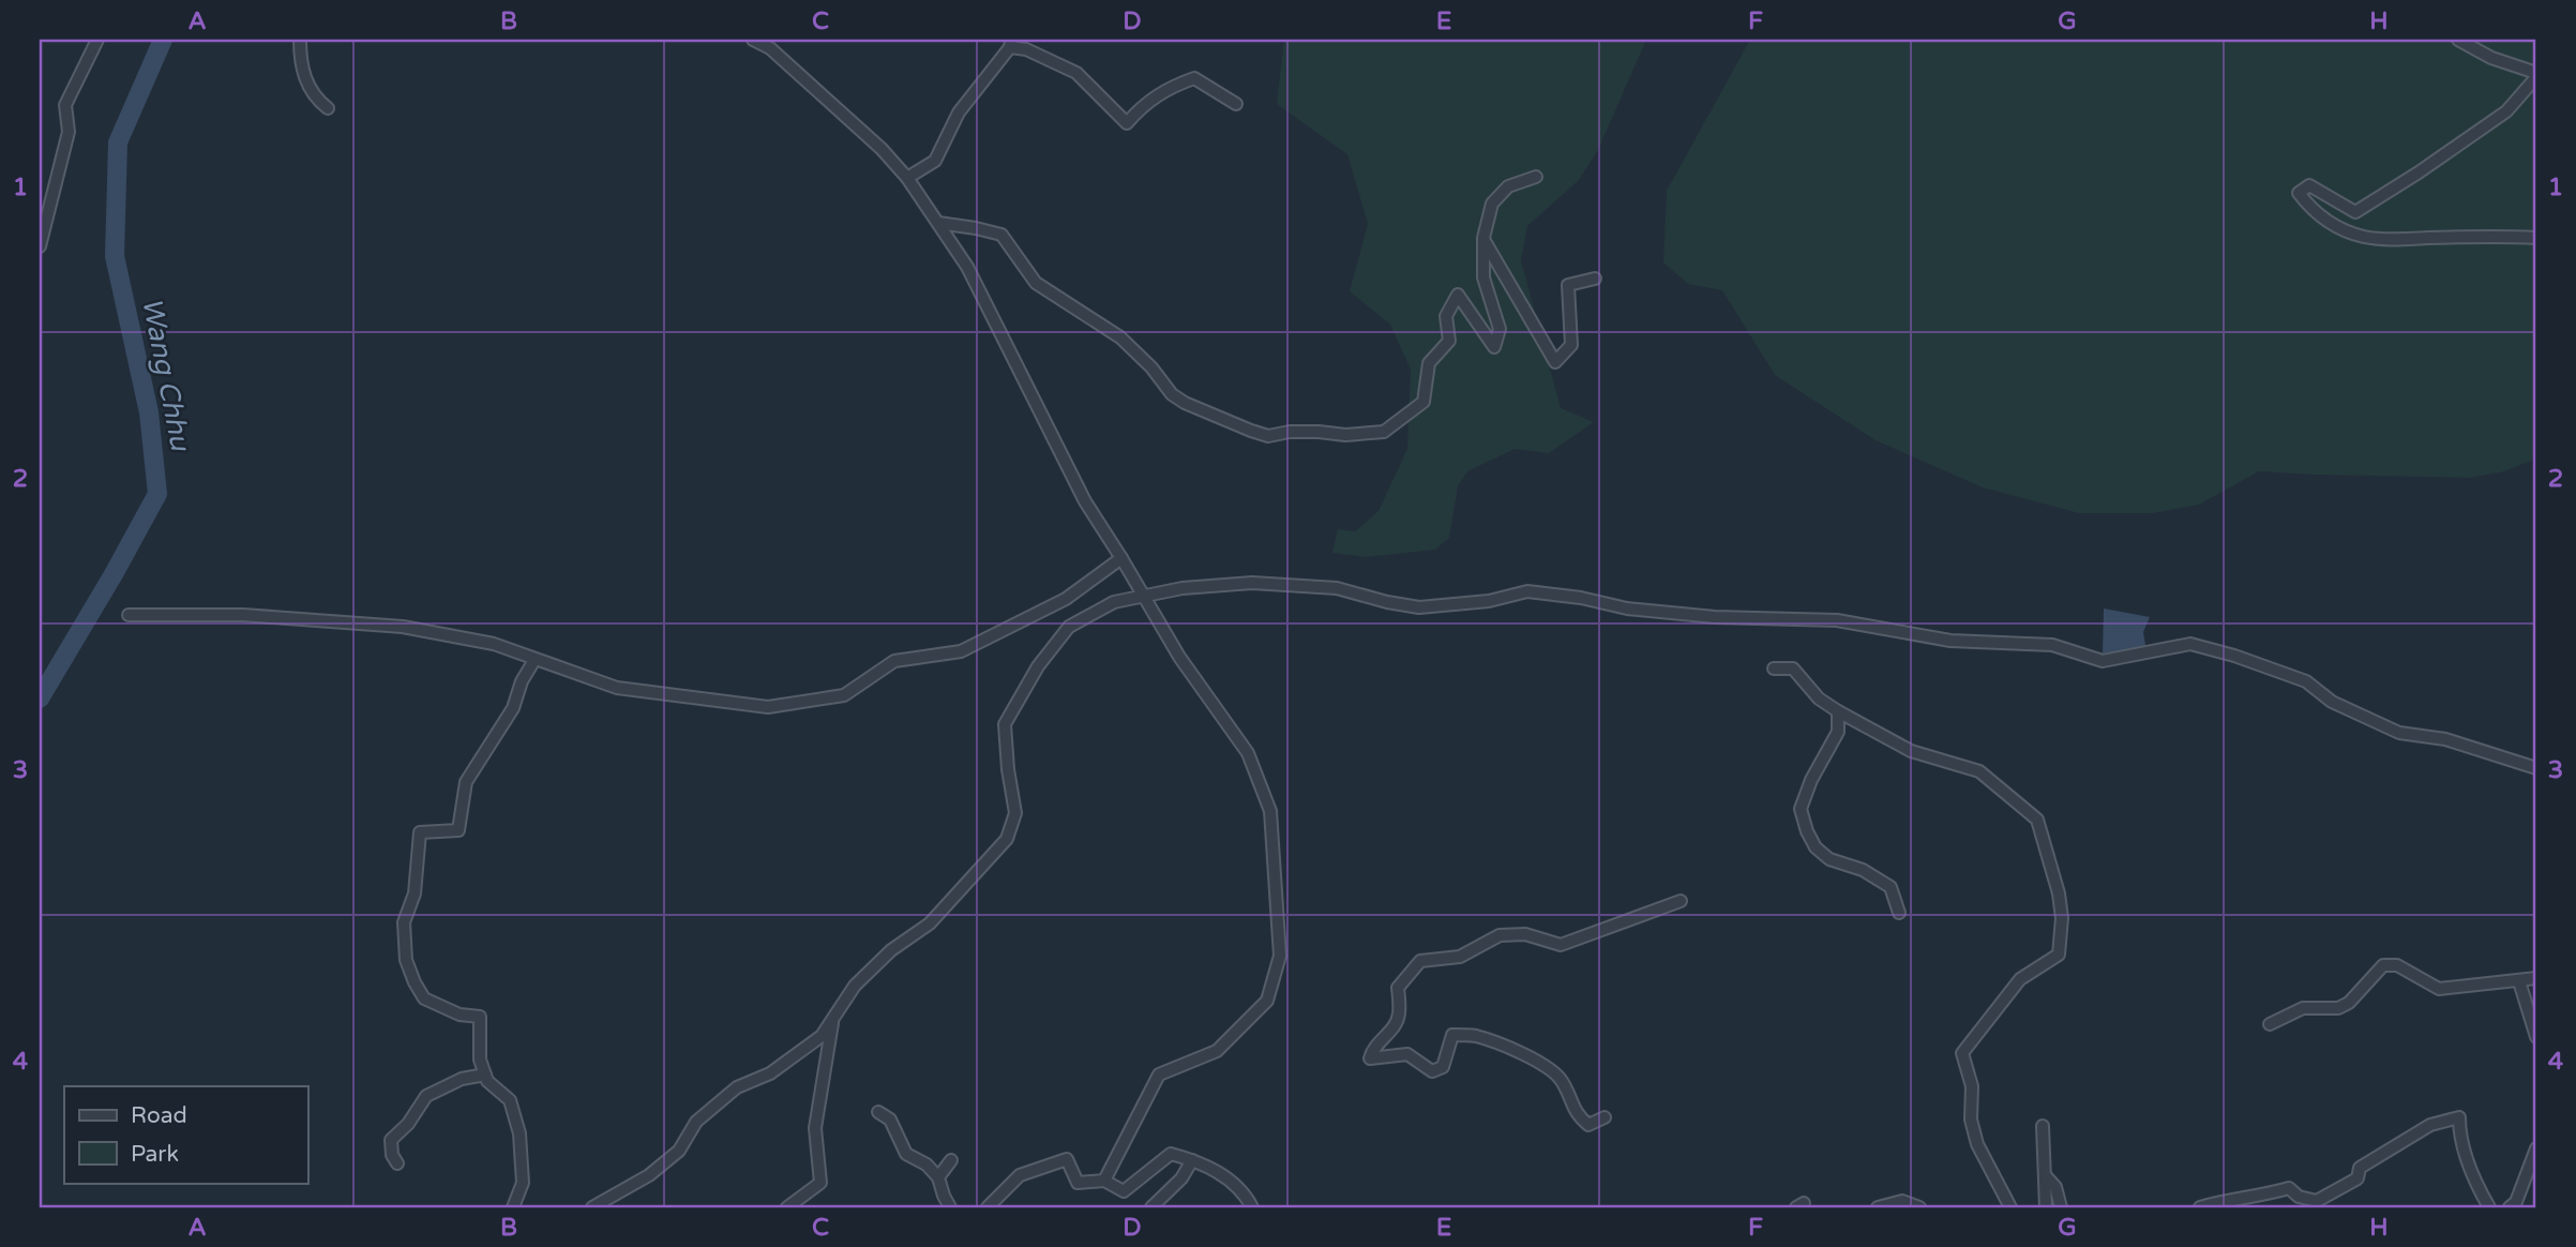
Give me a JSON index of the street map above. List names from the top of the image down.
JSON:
{
  "water": ["Wang Chhu"],
  "legend": ["Road", "Park"],
  "grid": {
    "columns": [
      "A",
      "B",
      "C",
      "D",
      "E",
      "F",
      "G",
      "H"
    ],
    "rows": [
      "1",
      "2",
      "3",
      "4"
    ]
  }
}
